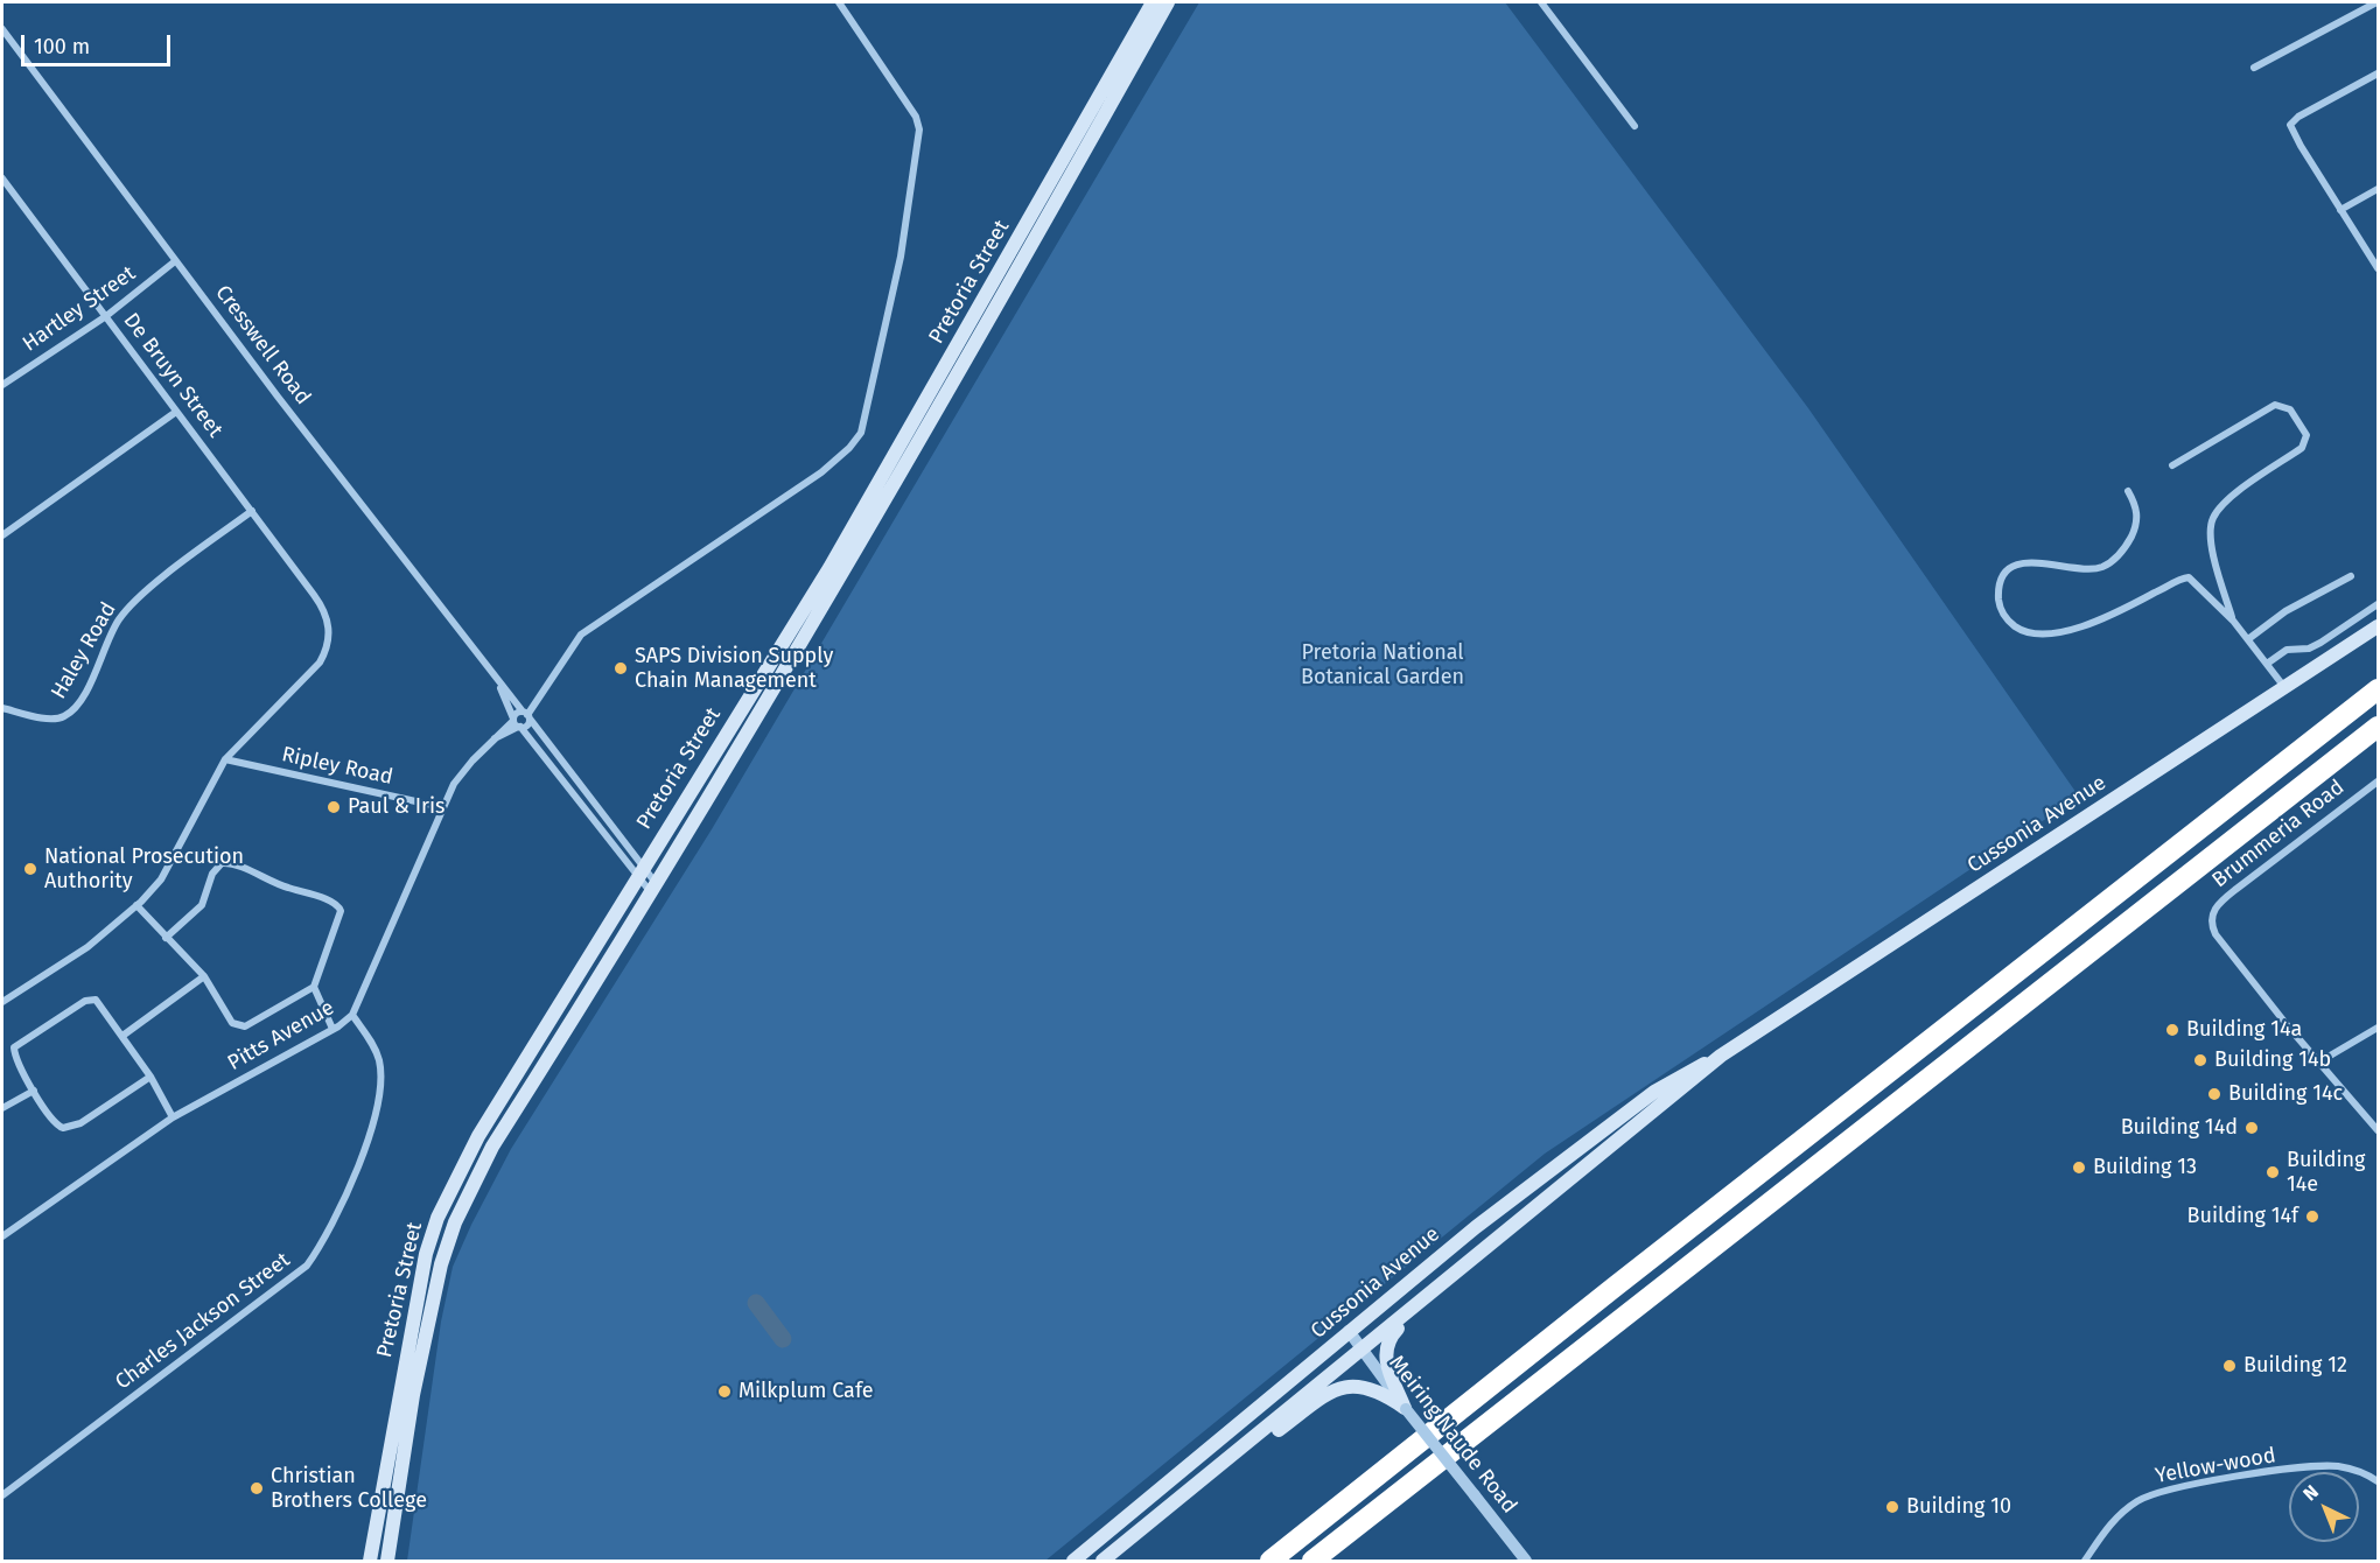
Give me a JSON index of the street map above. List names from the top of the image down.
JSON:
{
  "streets": {
    "main road": ["Pretoria Street", "Cussonia Avenue"],
    "street": [
      "Hartley Street",
      "Cresswell Road",
      "De Bruyn Street",
      "Haley Road",
      "Ripley Road",
      "Brummeria Road",
      "Pitts Avenue",
      "Charles Jackson Street",
      "Meiring Naude Road",
      "Yellow-wood"
    ]
  },
  "crossings": [
    ["Pretoria Street", "Cresswell Road"],
    ["Hartley Street", "Cresswell Road"],
    ["Hartley Street", "De Bruyn Street"],
    ["Cresswell Road", "Pitts Avenue"],
    ["De Bruyn Street", "Haley Road"],
    ["De Bruyn Street", "Ripley Road"],
    ["Ripley Road", "Pitts Avenue"],
    ["Cussonia Avenue", "Meiring Naude Road"],
    ["Pitts Avenue", "Charles Jackson Street"]
  ],
  "parks": ["Pretoria National Botanical Garden"],
  "places": [
    "SAPS Division Supply Chain Management",
    "Paul & Iris",
    "National Prosecution Authority",
    "Building 14a",
    "Building 14b",
    "Building 14c",
    "Building 14d",
    "Building 13",
    "Building 14e",
    "Building 14f",
    "Building 12",
    "Milkplum Cafe",
    "Christian Brothers College",
    "Building 10"
  ],
  "scale_bar": "100 m",
  "north": "top left"
}
